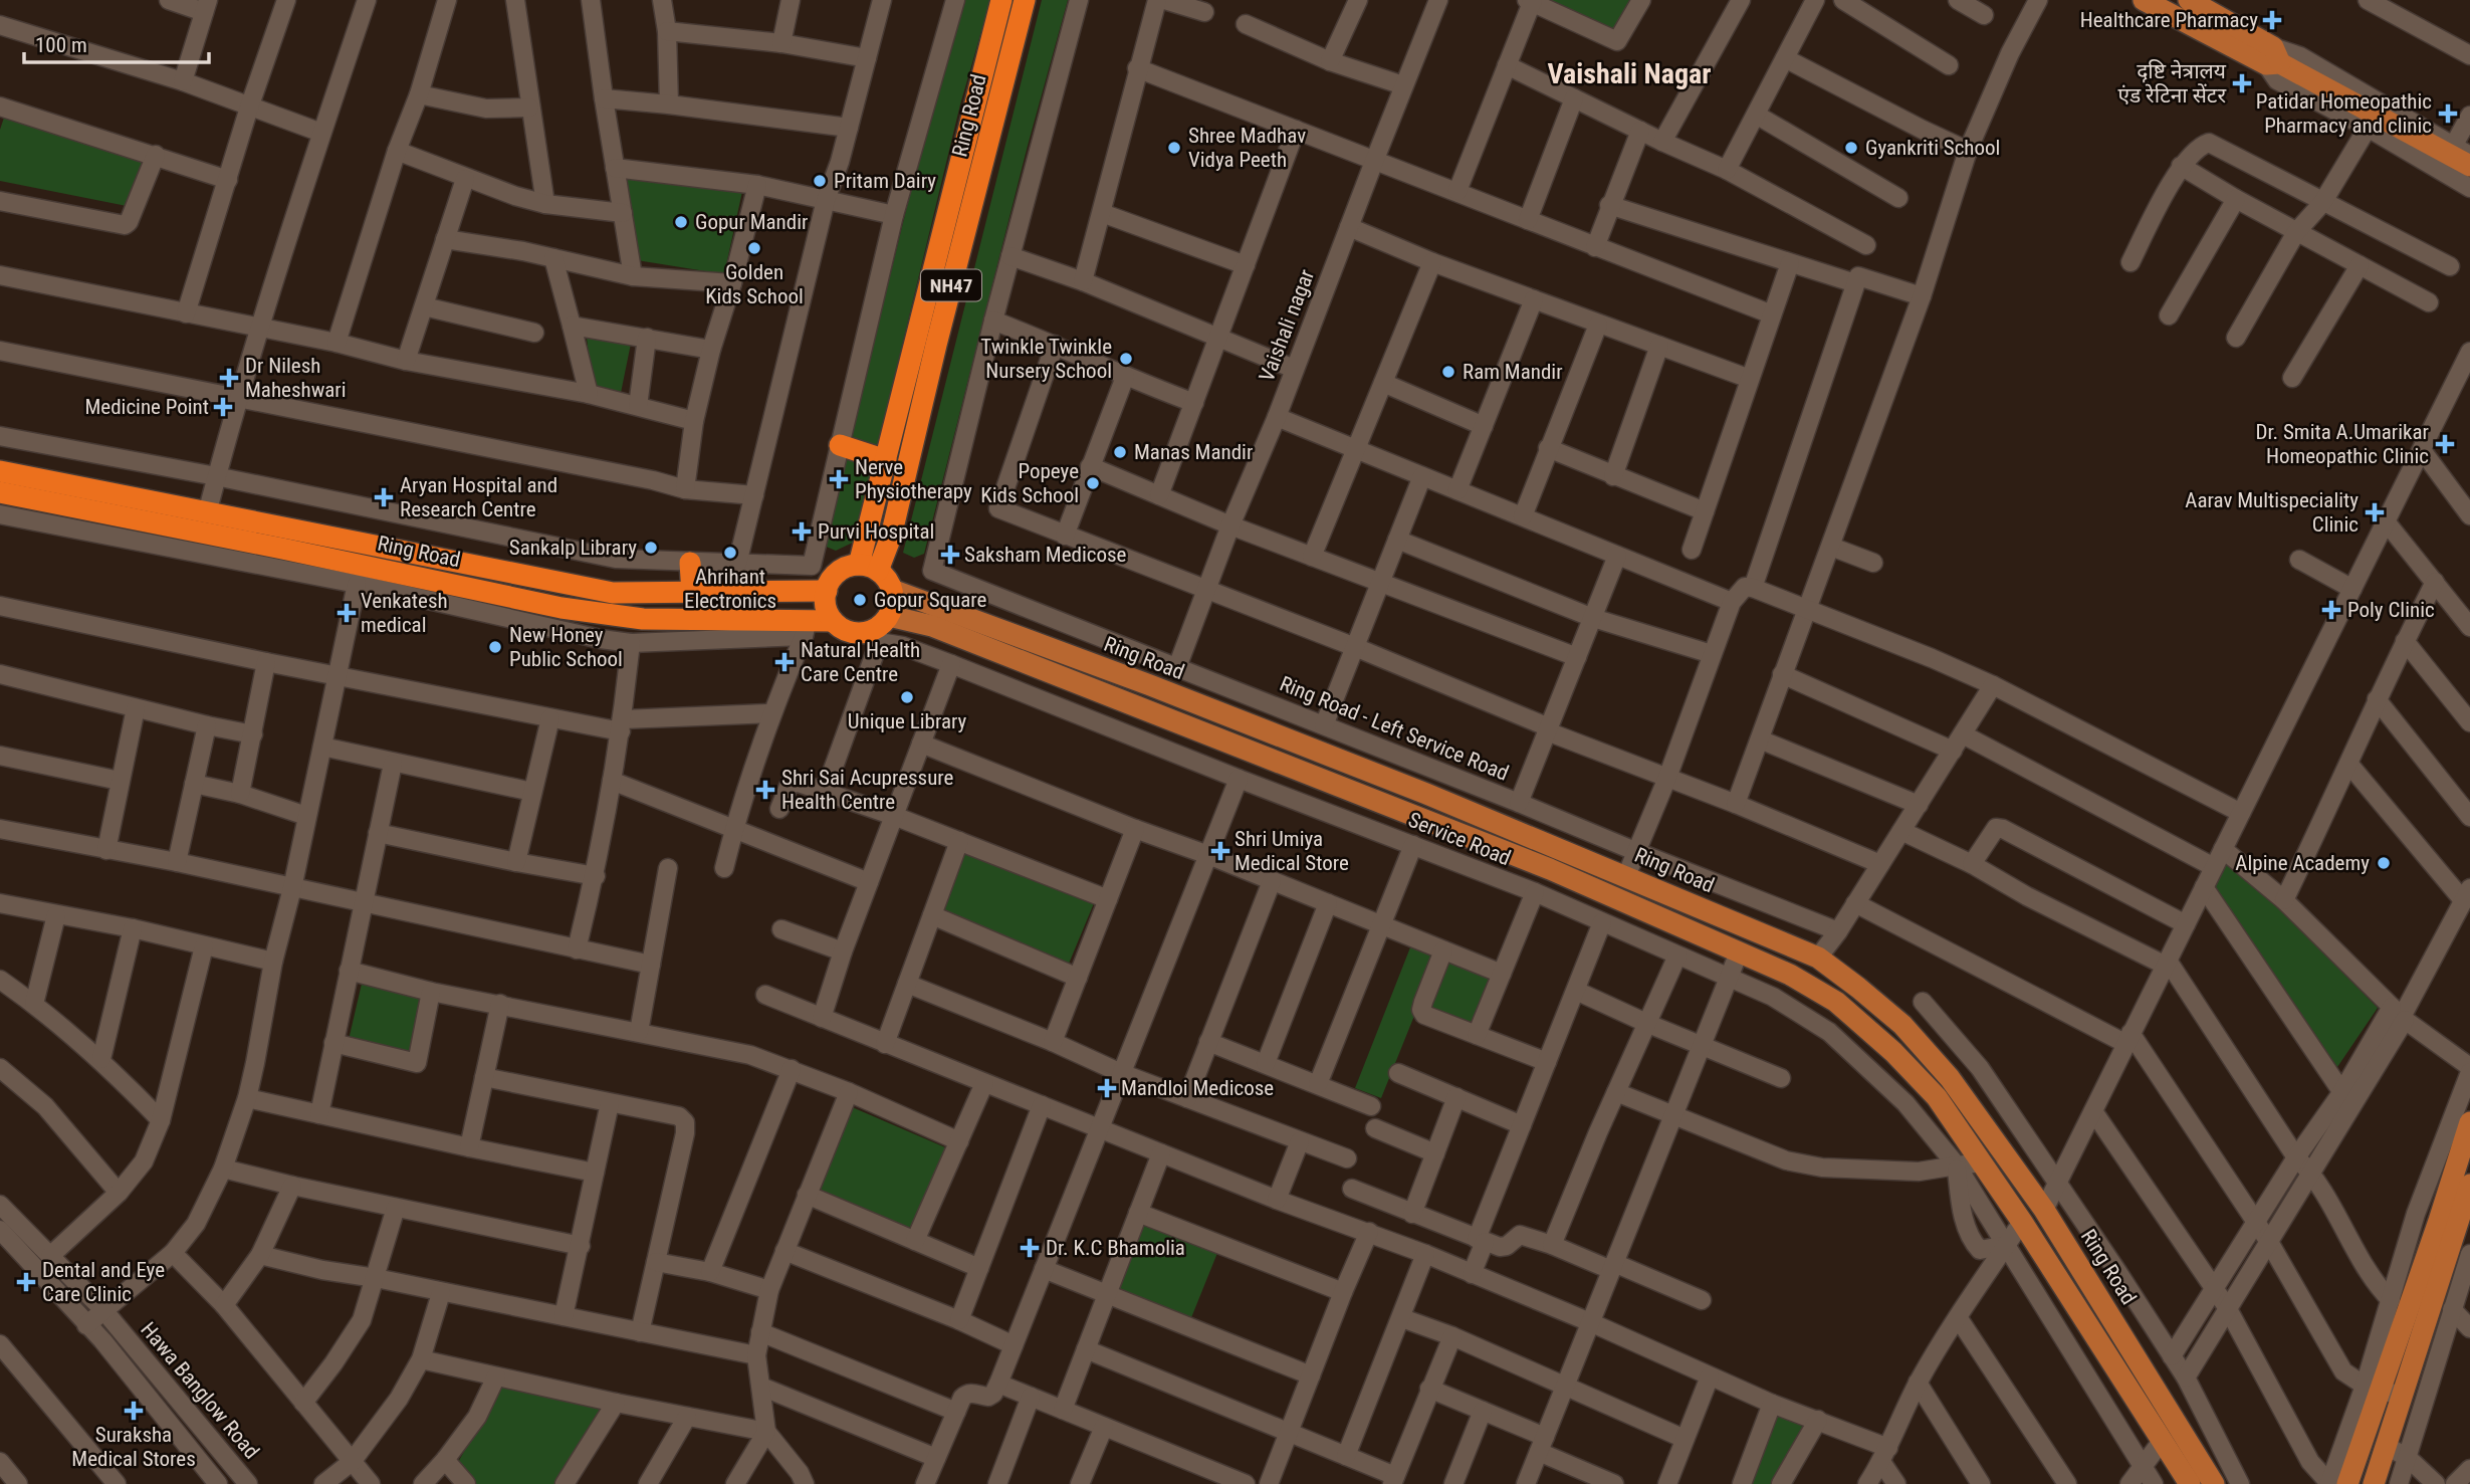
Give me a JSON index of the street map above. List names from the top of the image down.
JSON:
{
  "streets": {
    "highway": ["Ring Road", "NH47"],
    "street": [
      "Vaishali nagar",
      "Ring Road - Left Service Road",
      "Service Road",
      "Hawa Banglow Road"
    ]
  },
  "crossings": [
    ["Ring Road", "Service Road"],
    ["Vaishali nagar", "Ring Road - Left Service Road"]
  ],
  "districts": ["Vaishali Nagar"],
  "places": {
    "health": [
      "Healthcare Pharmacy",
      "दृष्टि नेत्रालय एंड रेटिना सेंटर",
      "Patidar Homeopathic Pharmacy and clinic",
      "Dr Nilesh Maheshwari",
      "Medicine Point",
      "Dr. Smita A.Umarikar Homeopathic Clinic",
      "Nerve Physiotherapy",
      "Aryan Hospital and Research Centre",
      "Aarav Multispeciality Clinic",
      "Purvi Hospital",
      "Saksham Medicose",
      "Poly Clinic",
      "Venkatesh medical",
      "Natural Health Care Centre",
      "Shri Sai Acupressure Health Centre",
      "Shri Umiya Medical Store",
      "Mandloi Medicose",
      "Dr. K.C Bhamolia",
      "Dental and Eye Care Clinic",
      "Suraksha Medical Stores"
    ],
    "other": [
      "Shree Madhav Vidya Peeth",
      "Gyankriti School",
      "Pritam Dairy",
      "Gopur Mandir",
      "Golden Kids School",
      "Twinkle Twinkle Nursery School",
      "Ram Mandir",
      "Manas Mandir",
      "Popeye Kids School",
      "Sankalp Library",
      "Ahrihant Electronics",
      "Gopur Square",
      "New Honey Public School",
      "Unique Library",
      "Alpine Academy"
    ]
  },
  "scale_bar": "100 m"
}
